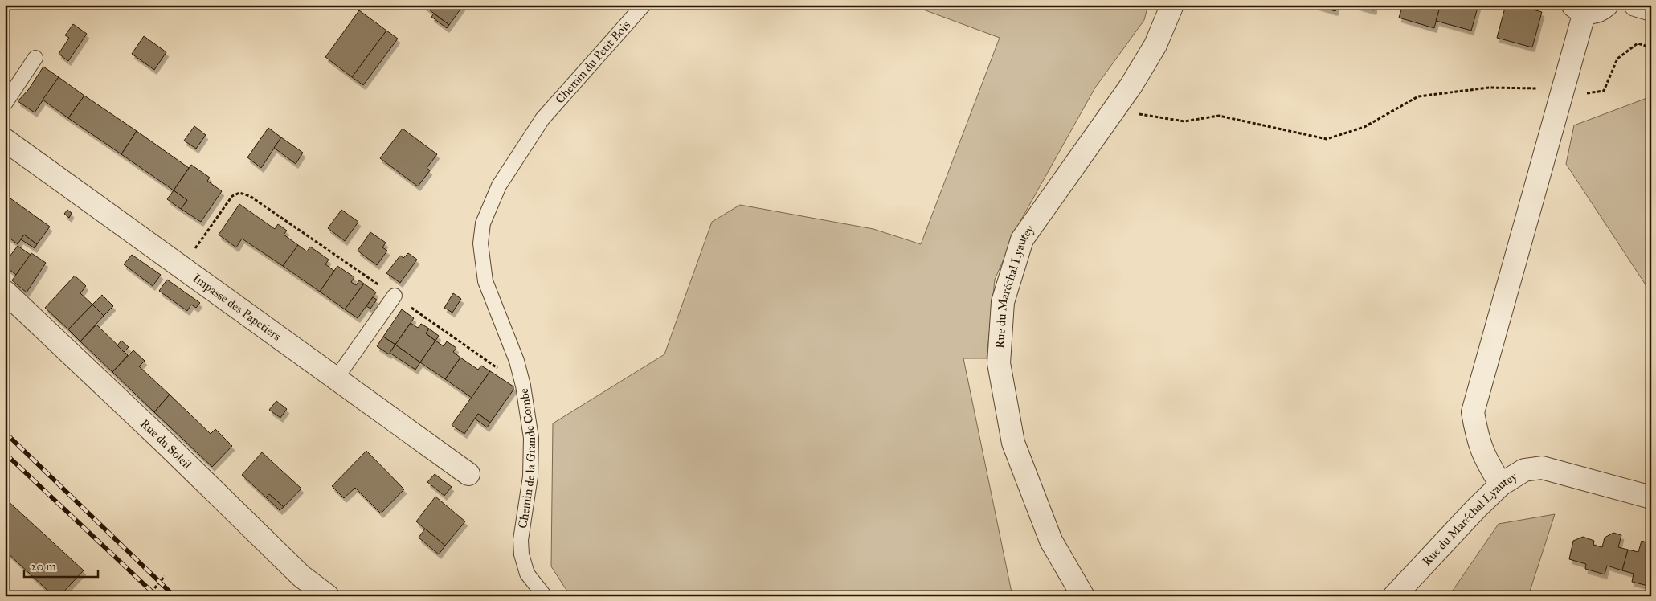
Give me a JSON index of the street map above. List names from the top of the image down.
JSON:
{
  "streets": {
    "street": ["Rue du Maréchal Lyautey", "Impasse des Papetiers", "Rue du Soleil"],
    "lane": ["Chemin du Petit Bois", "Chemin de la Grande Combe"]
  },
  "crossings": [
    ["Chemin du Petit Bois", "Chemin de la Grande Combe"]
  ],
  "scale_bar": "20 m"
}
